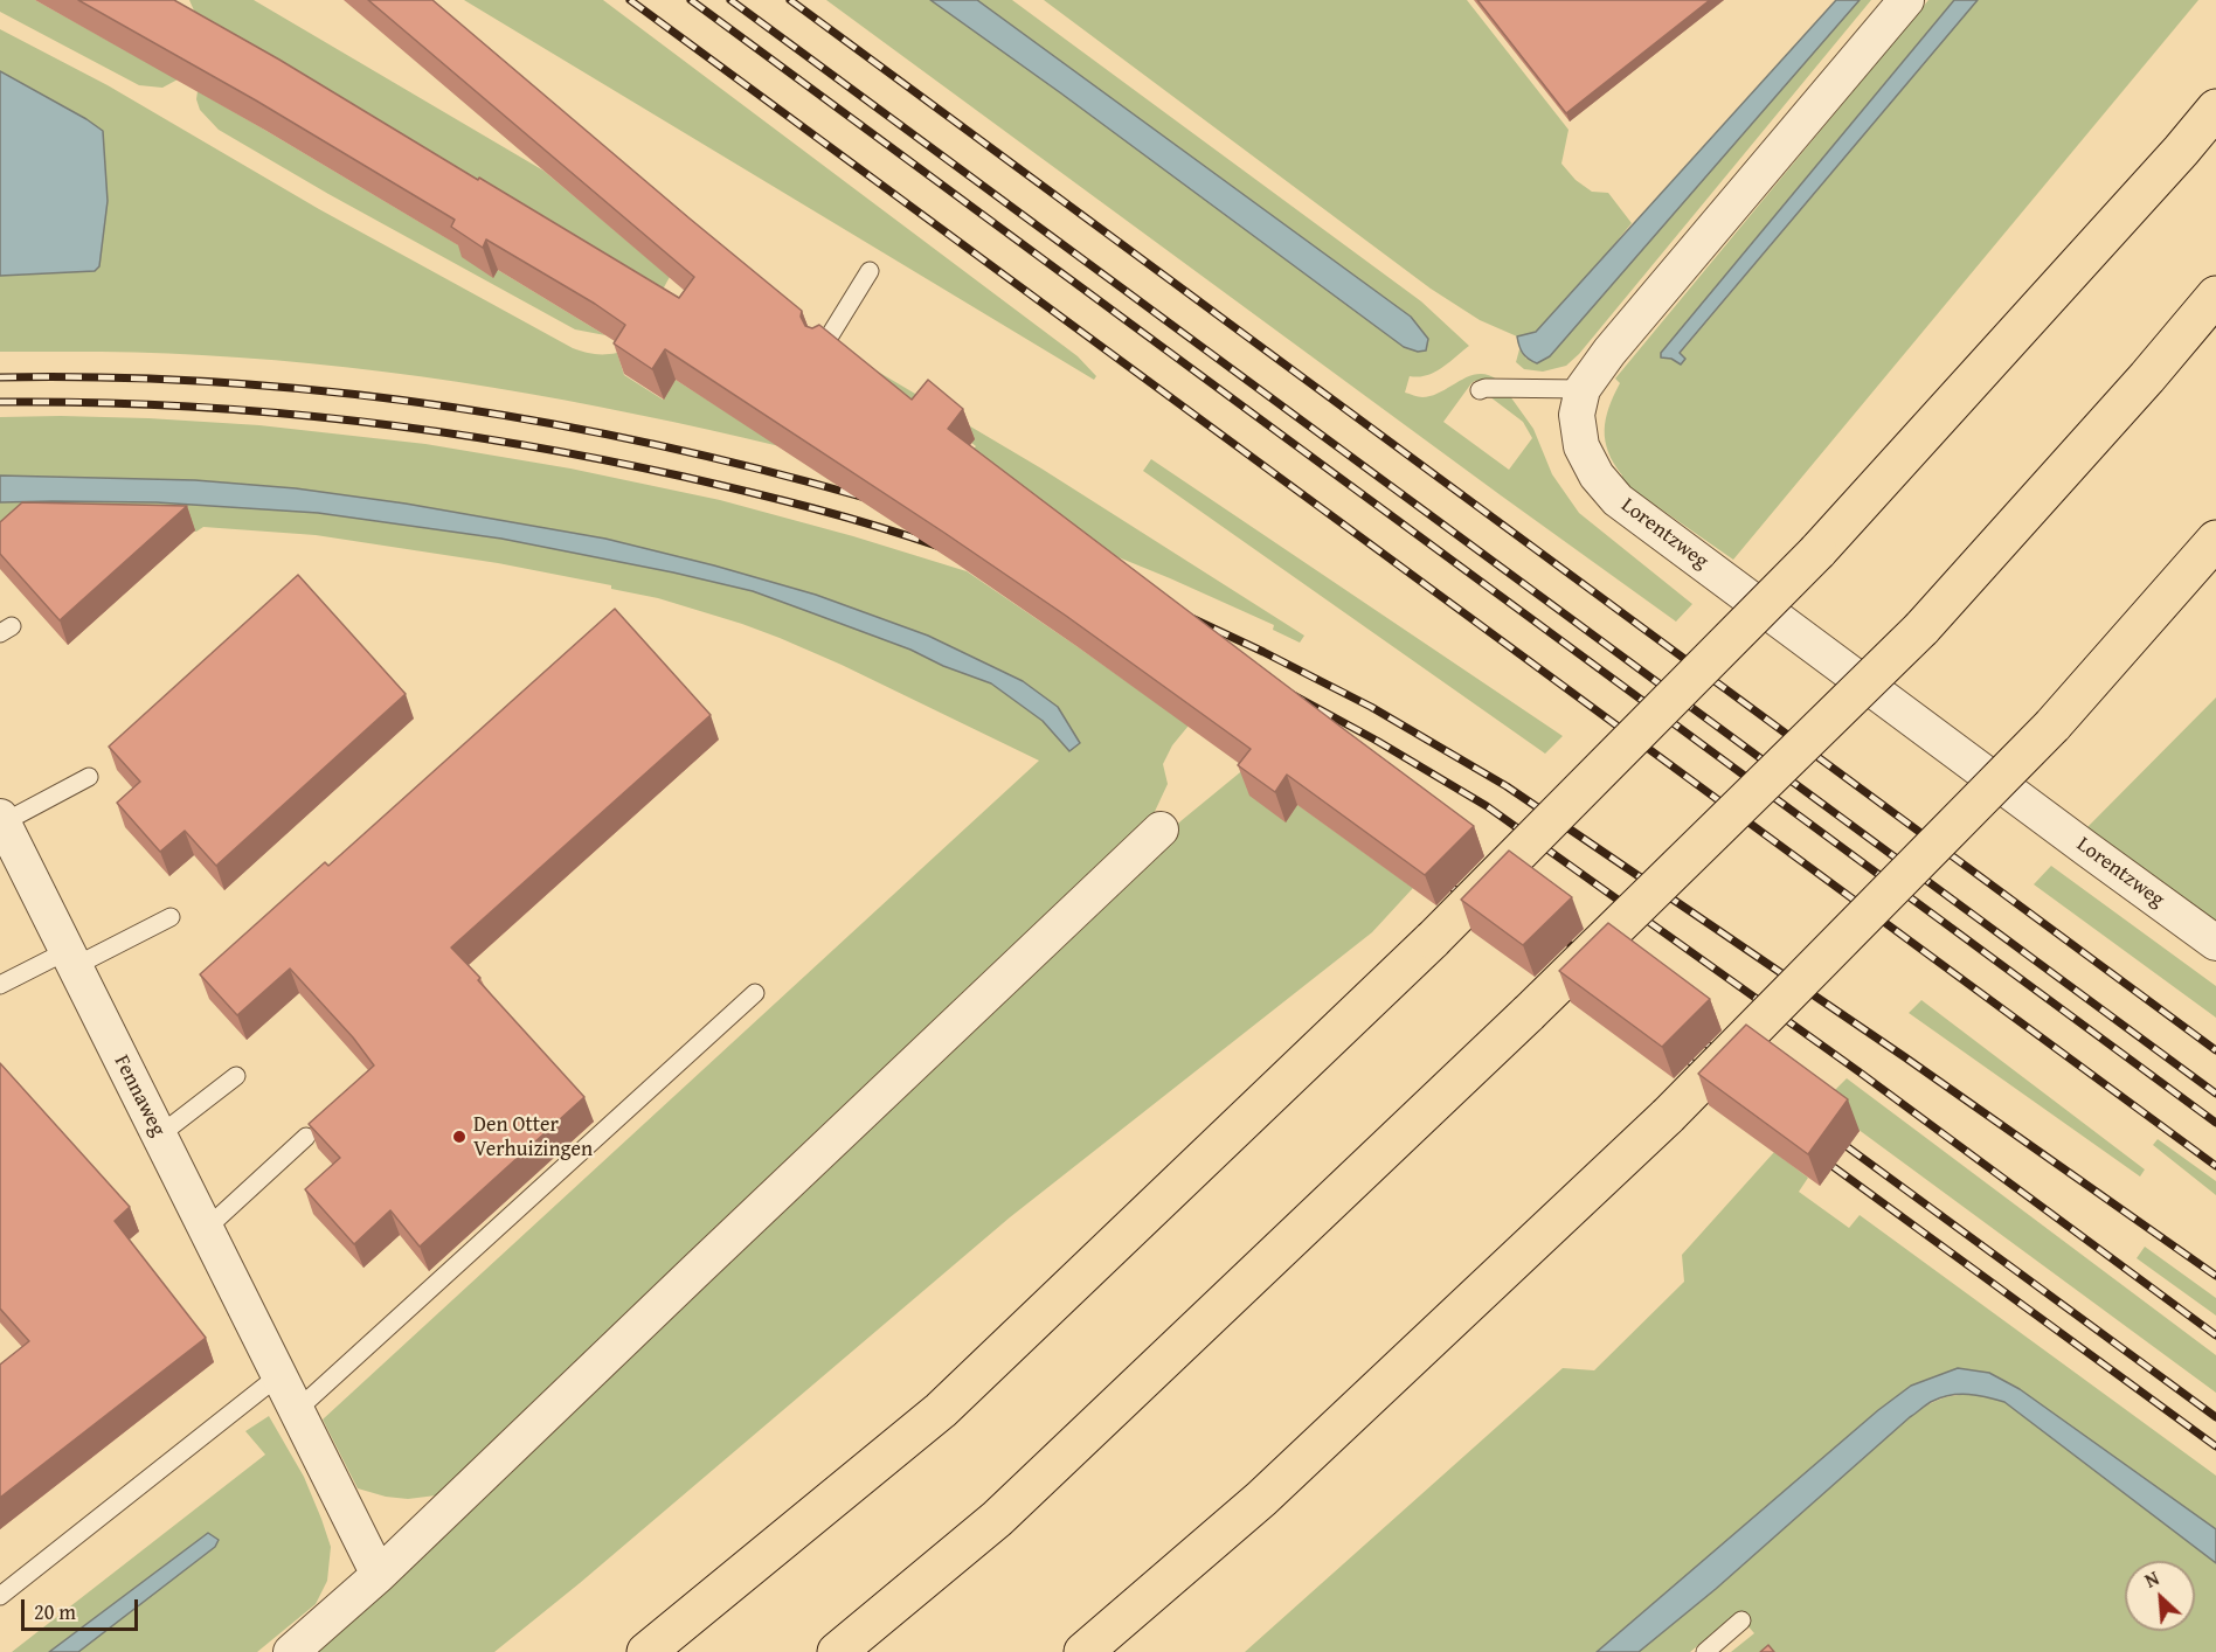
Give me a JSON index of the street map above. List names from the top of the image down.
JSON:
{
  "streets": {
    "street": ["Lorentzweg", "Fennaweg"]
  },
  "places": ["Den Otter Verhuizingen"],
  "scale_bar": "20 m",
  "north": "top left"
}
